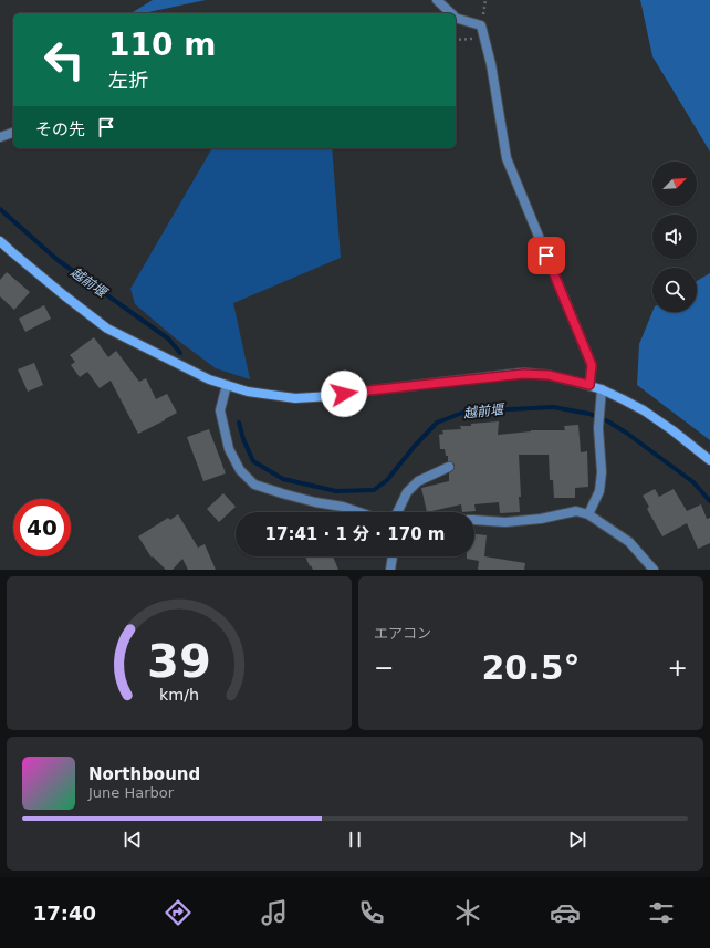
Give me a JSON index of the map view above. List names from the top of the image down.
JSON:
{
  "water": ["越前堰"],
  "north": "top right",
  "page": {
    "turn": ["110 m", "左折"],
    "then": "その先",
    "limit": "40",
    "trip": "17:41 · 1 分 · 170 m",
    "tile": "エアコン",
    "heat": ["−", "20.5°", "+"],
    "song": ["Northbound", "June Harbor"],
    "tabs": "17:40",
    "gauge": ["39", "km/h"]
  }
}
